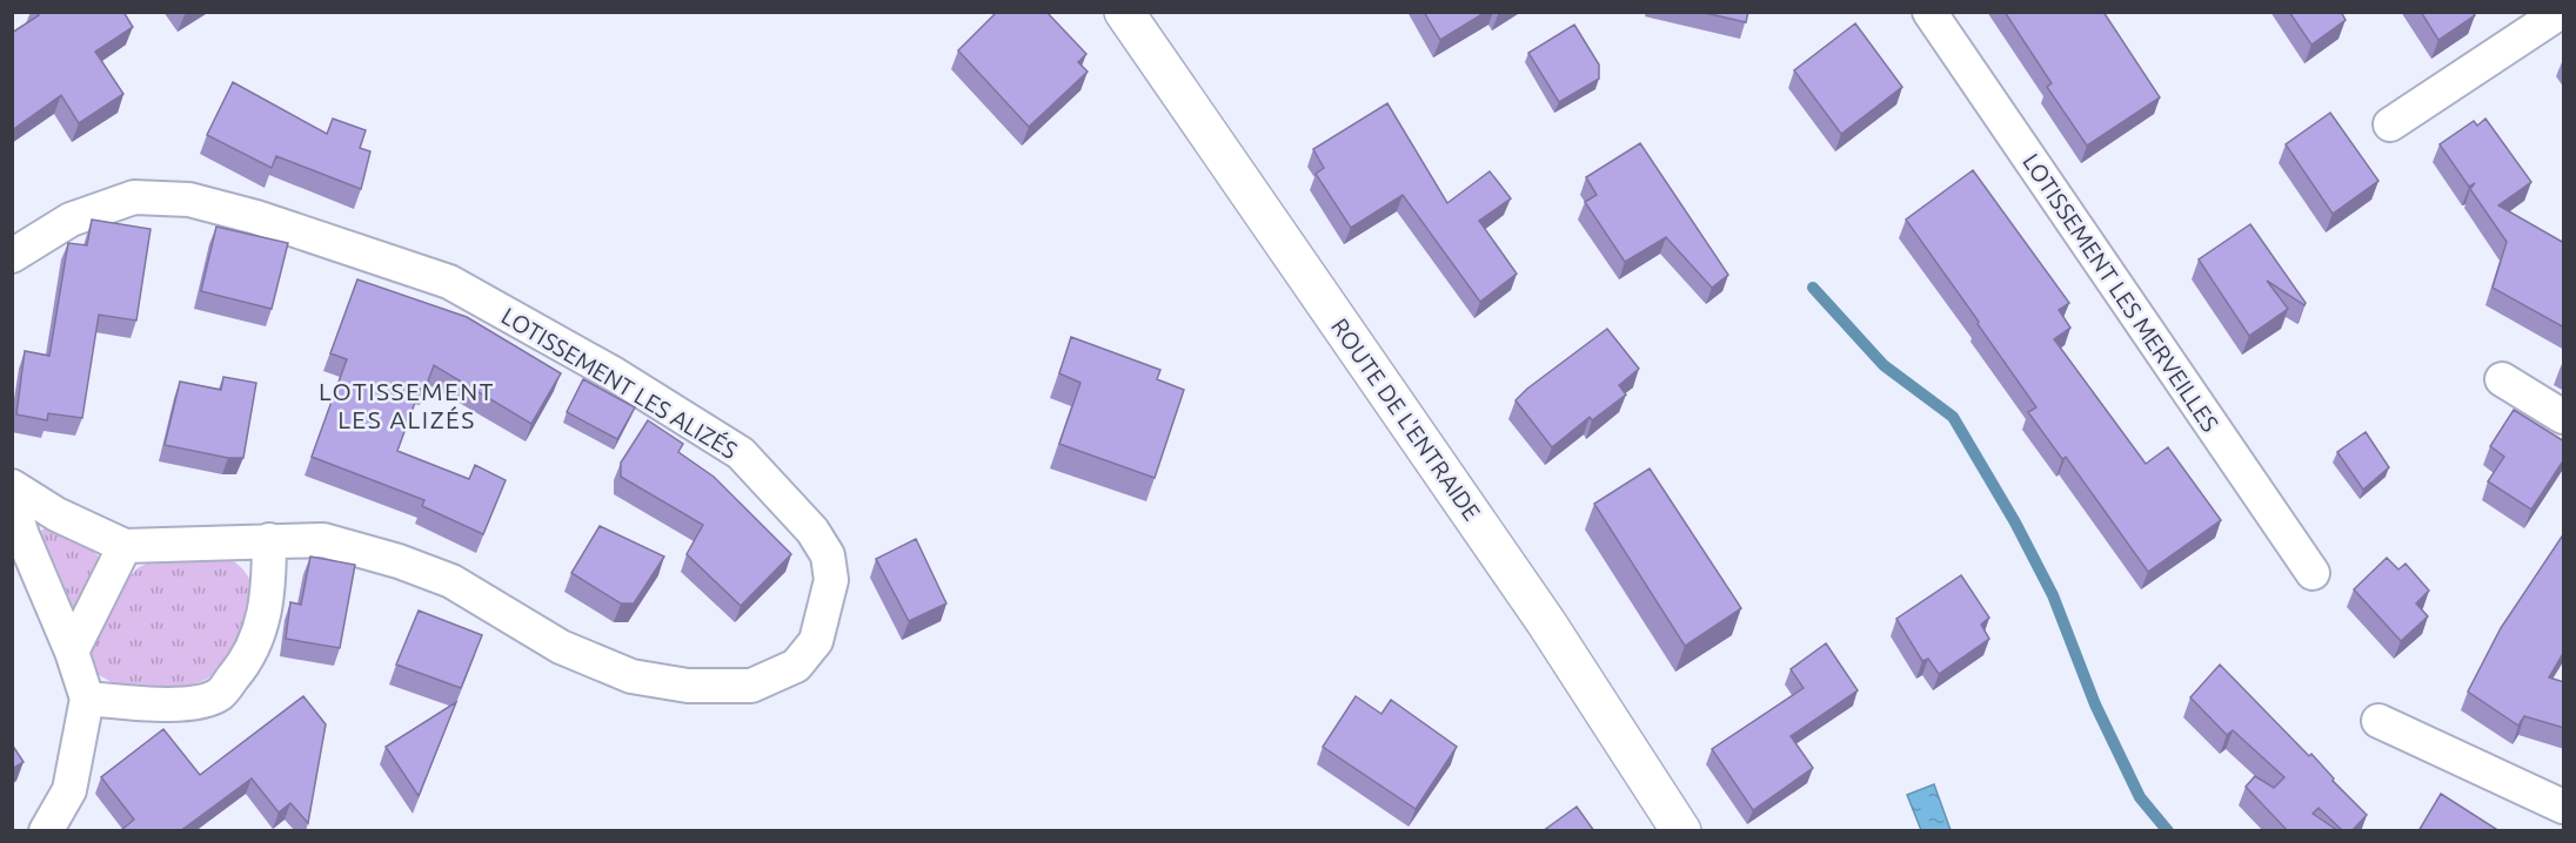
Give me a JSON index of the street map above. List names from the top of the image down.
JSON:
{
  "streets": {
    "street": ["LOTISSEMENT LES MERVEILLES", "LOTISSEMENT LES ALIZÉS", "ROUTE DE L'ENTRAIDE"]
  },
  "districts": ["LOTISSEMENT LES ALIZÉS"]
}
